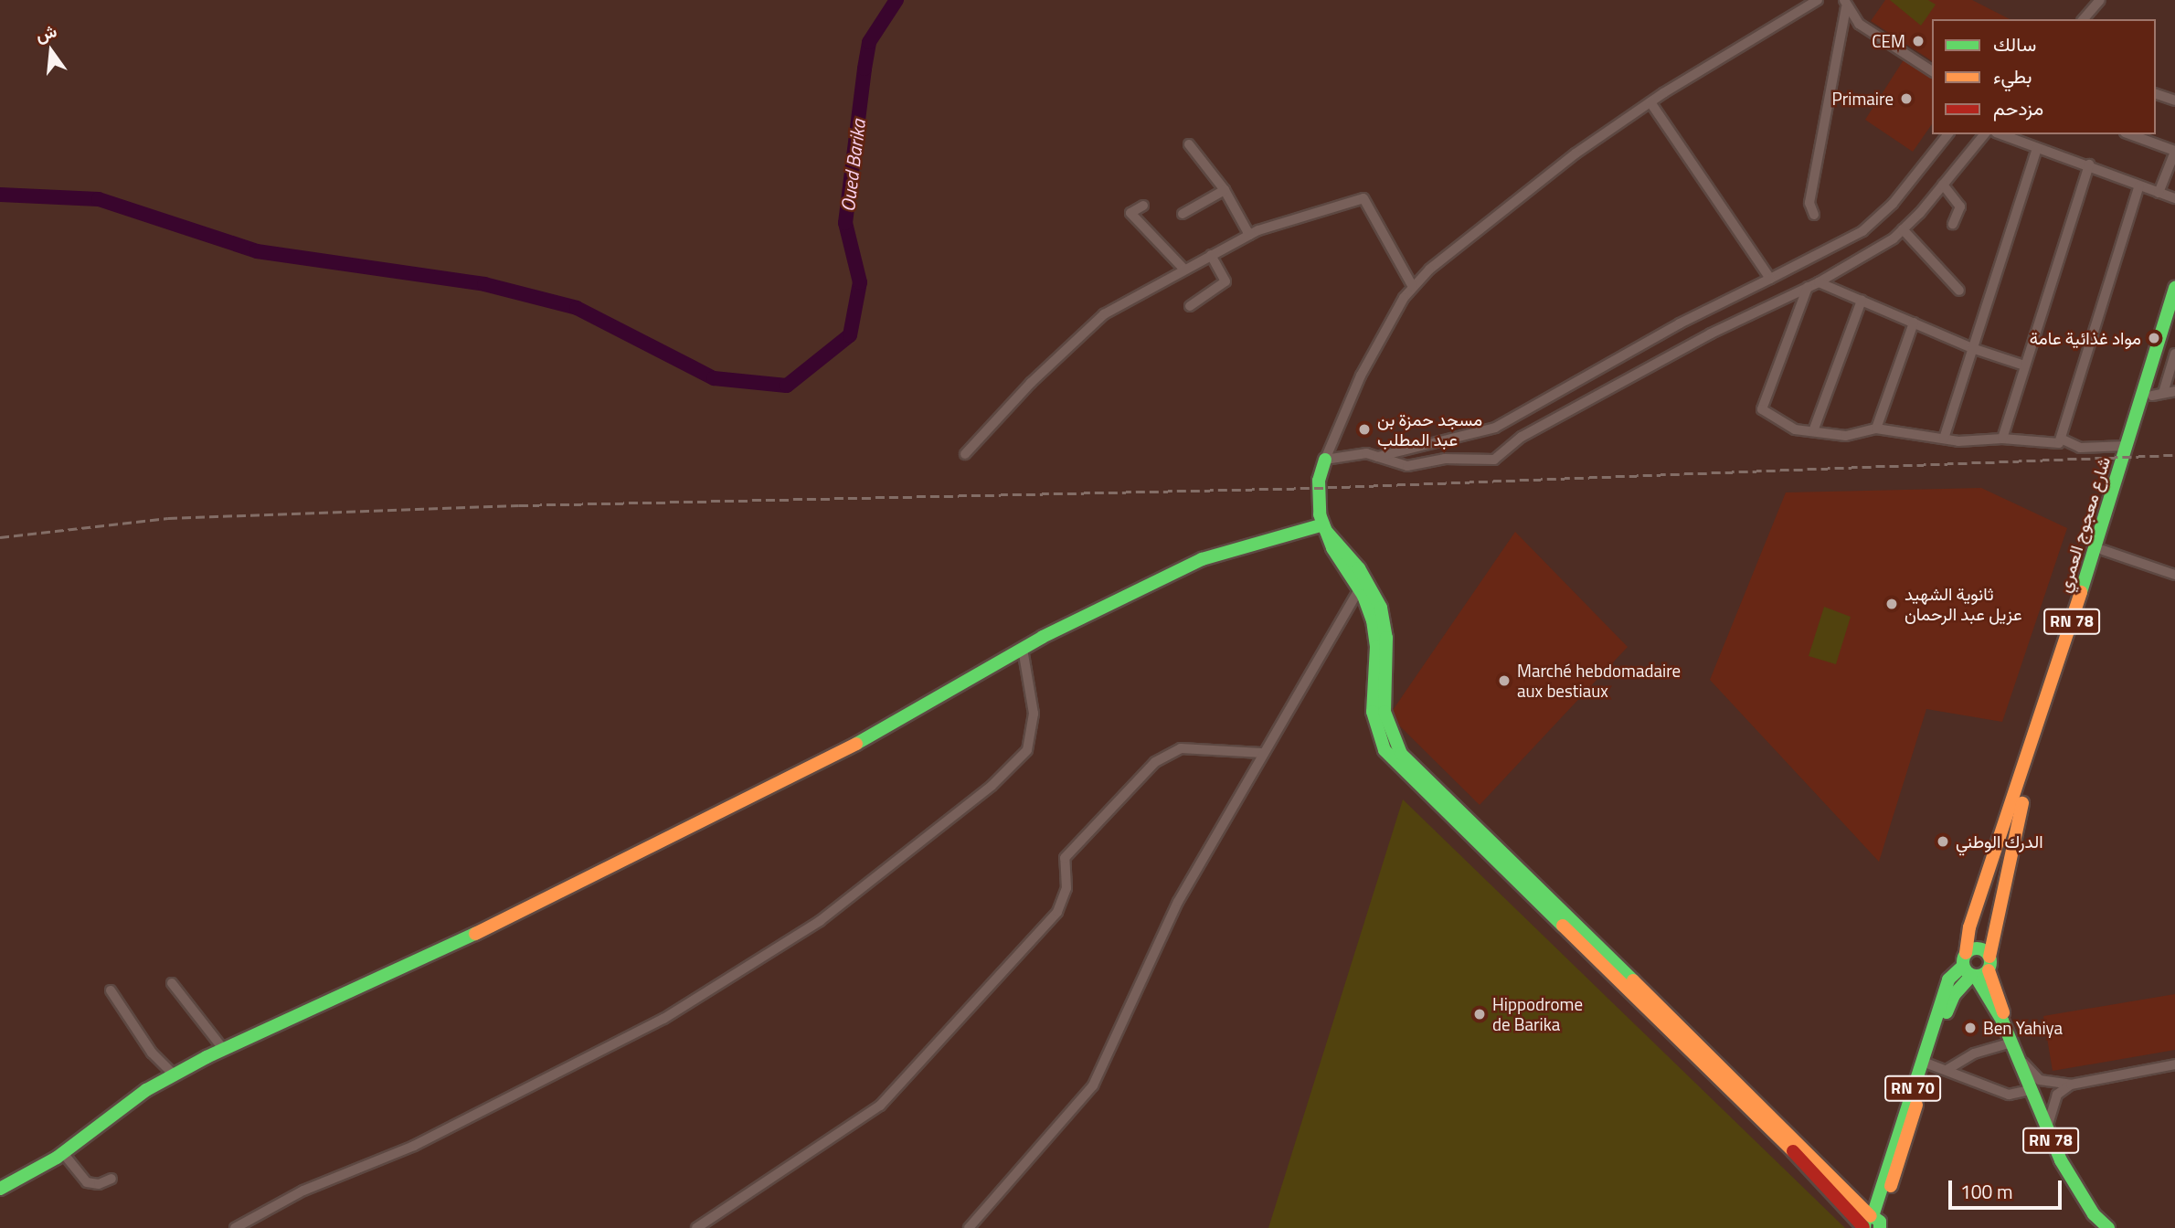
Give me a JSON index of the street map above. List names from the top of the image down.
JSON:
{
  "streets": {
    "street": ["شارع معجوج العمري", "RN 78", "RN 70"]
  },
  "crossings": [
    ["شارع معجوج العمري", "RN 78"],
    ["شارع معجوج العمري", "RN 70"],
    ["RN 78", "RN 70"]
  ],
  "water": ["Oued Barika"],
  "places": [
    "CEM",
    "Primaire",
    "مواد غذائية عامة",
    "مسجد حمزة بن عبد المطلب",
    "ثانوية الشهيد عزيل عبد الرحمان",
    "Marché hebdomadaire aux bestiaux",
    "الدرك الوطني",
    "Hippodrome de Barika",
    "Ben Yahiya"
  ],
  "legend": ["سالك", "بطيء", "مزدحم"],
  "scale_bar": "100 m",
  "north": "top"
}
